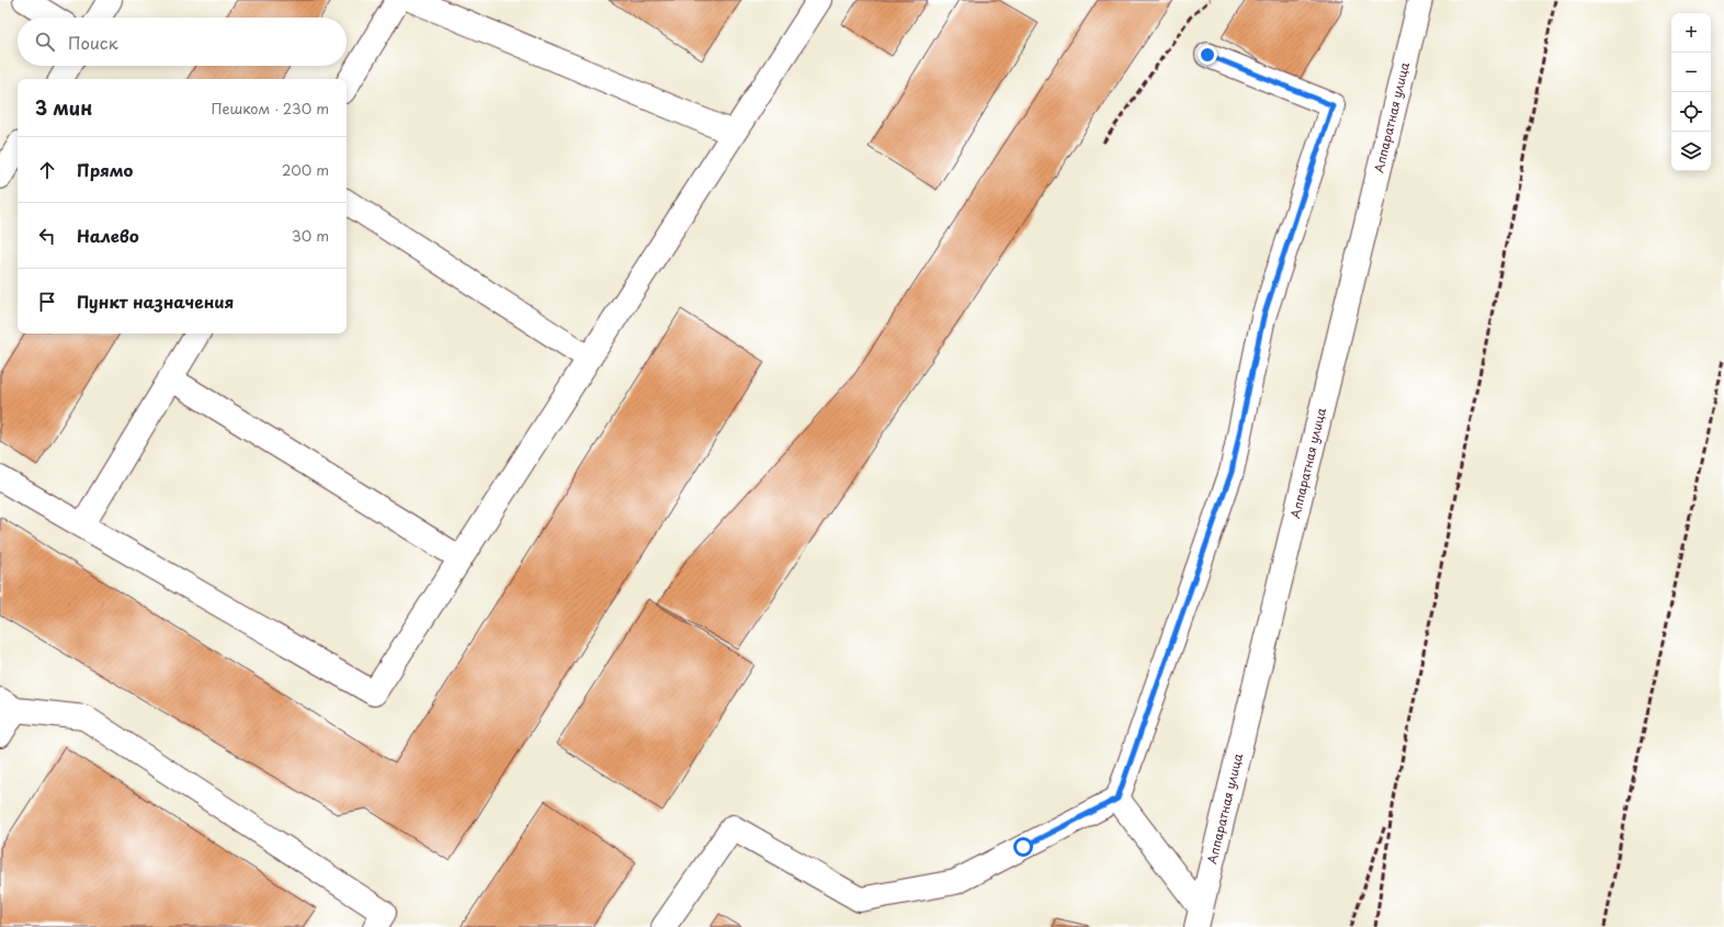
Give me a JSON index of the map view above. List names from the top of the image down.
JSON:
{
  "streets": {
    "street": ["Аппаратная улица"]
  },
  "page": {
    "map_buttons": ["+", "−"],
    "search": "Поиск",
    "heading": ["3 мин", "Пешком · 230 m"],
    "list": [
      ["Прямо", "200 m"],
      ["Налево", "30 m"],
      "Пункт назначения"
    ]
  }
}
